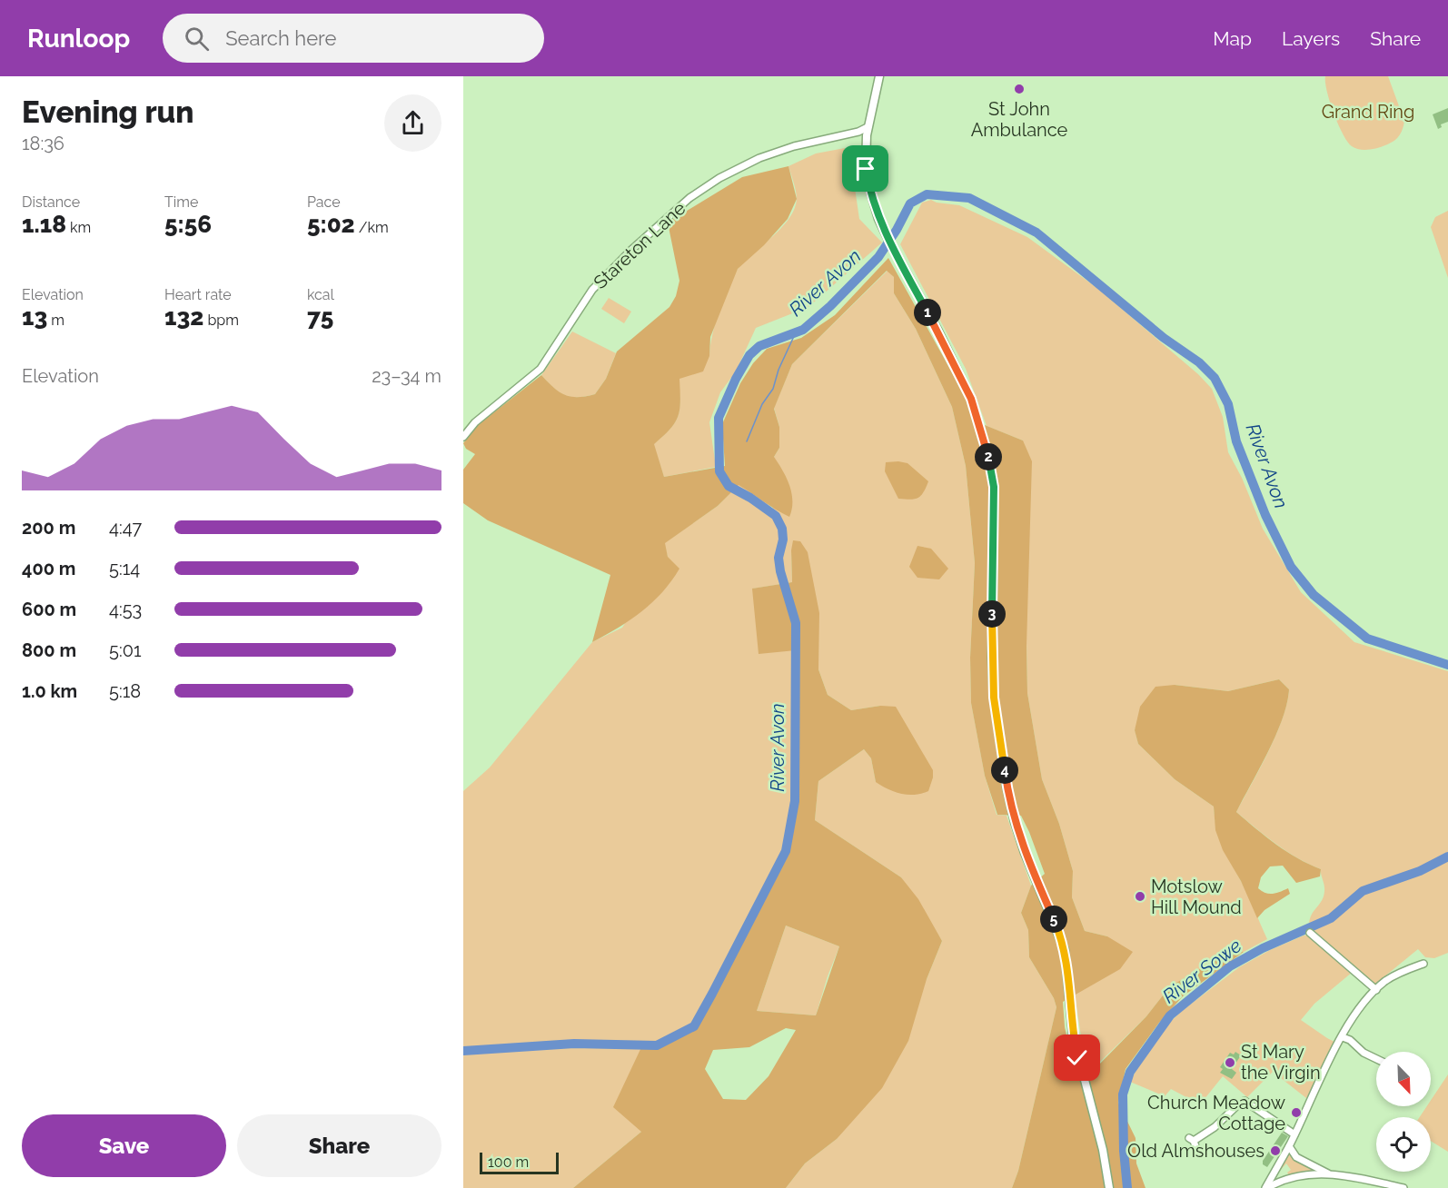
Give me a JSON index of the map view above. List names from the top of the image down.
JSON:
{
  "streets": {
    "street": ["Stareton Lane"]
  },
  "water": ["River Avon", "River Sowe"],
  "parks": ["Grand Ring"],
  "places": [
    "St John Ambulance",
    "Motslow Hill Mound",
    "St Mary the Virgin",
    "Church Meadow Cottage",
    "Old Almshouses"
  ],
  "scale_bar": "100 m",
  "north": "bottom right",
  "page": {
    "header": "Runloop",
    "search": "Search here",
    "nav": ["Map", "Layers", "Share"],
    "heading": ["Evening run", "18:36"],
    "stats": [
      ["Distance", "1.18 km"],
      ["Time", "5:56"],
      ["Pace", "5:02 /km"],
      ["Elevation", "13 m"],
      ["Heart rate", "132 bpm"],
      ["kcal", "75"]
    ],
    "pins": [
      "1",
      "2",
      "3",
      "4",
      "5"
    ],
    "chart": ["Elevation", "23–34 m"],
    "list": [
      {
        "name": "200 m",
        "note": "4:47"
      },
      {
        "name": "400 m",
        "note": "5:14"
      },
      {
        "name": "600 m",
        "note": "4:53"
      },
      {
        "name": "800 m",
        "note": "5:01"
      },
      {
        "name": "1.0 km",
        "note": "5:18"
      }
    ],
    "buttons": ["Save", "Share"],
    "scale": "100 m"
  }
}
